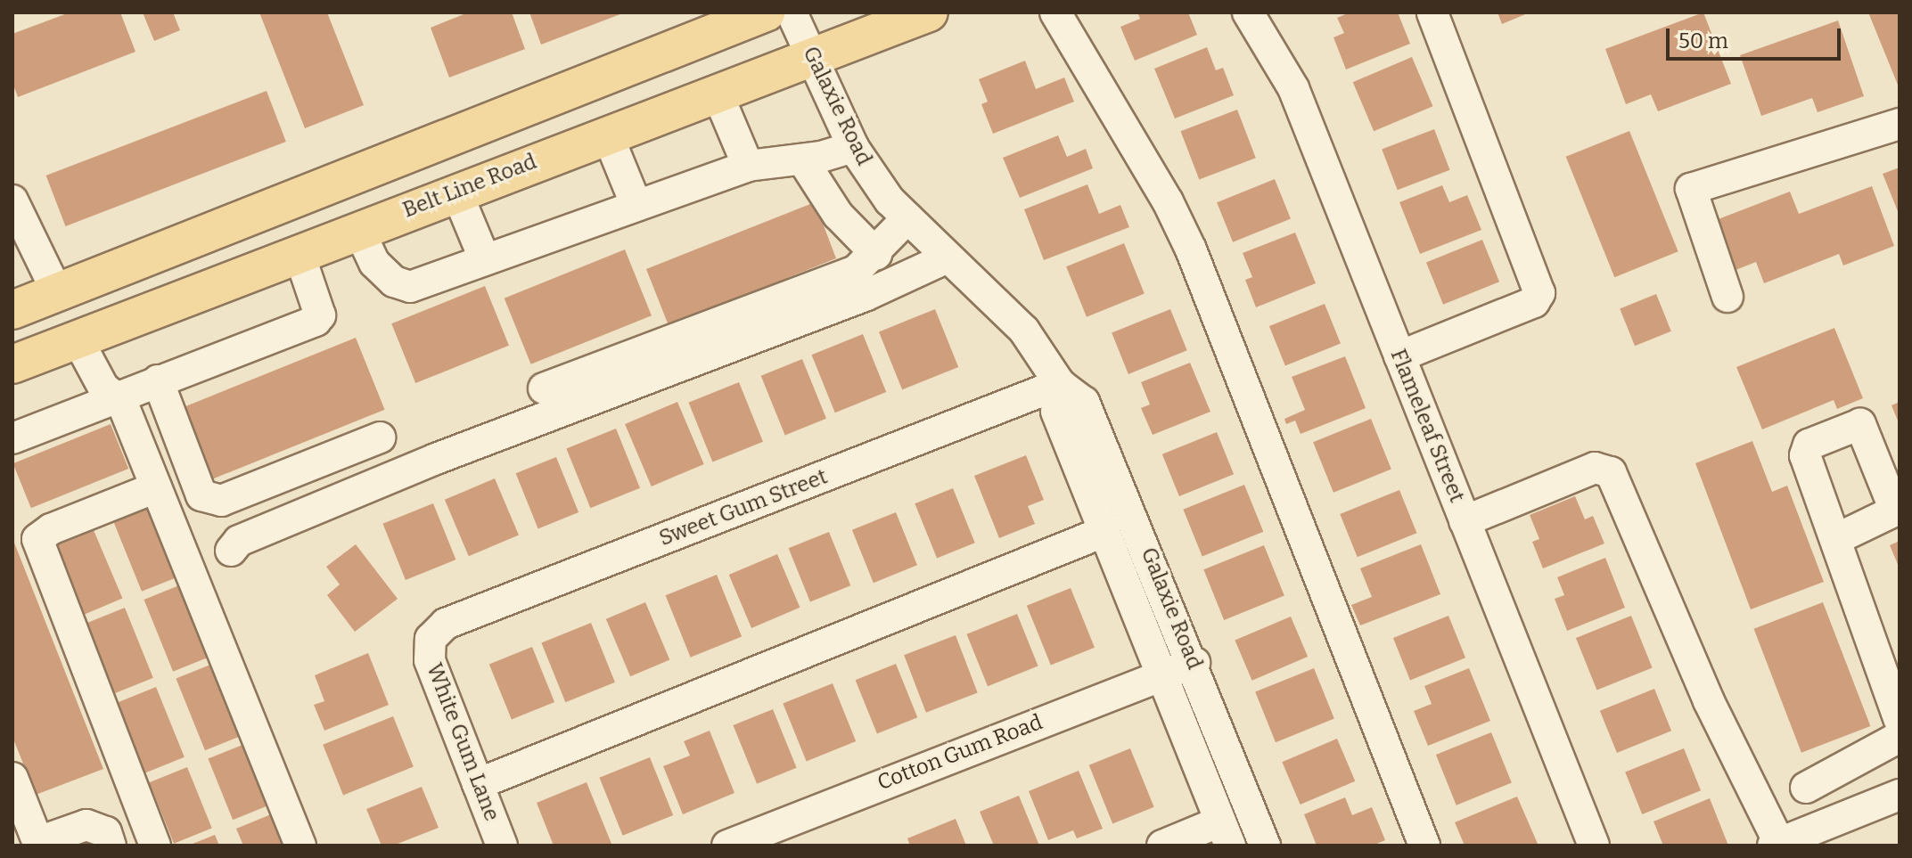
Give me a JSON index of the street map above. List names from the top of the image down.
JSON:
{
  "streets": {
    "main road": ["Belt Line Road"],
    "street": [
      "Galaxie Road",
      "Flameleaf Street",
      "Sweet Gum Street",
      "White Gum Lane",
      "Cotton Gum Road"
    ]
  },
  "crossings": [
    ["Galaxie Road", "Belt Line Road"],
    ["Galaxie Road", "Sweet Gum Street"],
    ["Galaxie Road", "Cotton Gum Road"],
    ["Sweet Gum Street", "White Gum Lane"]
  ],
  "scale_bar": "50 m"
}
